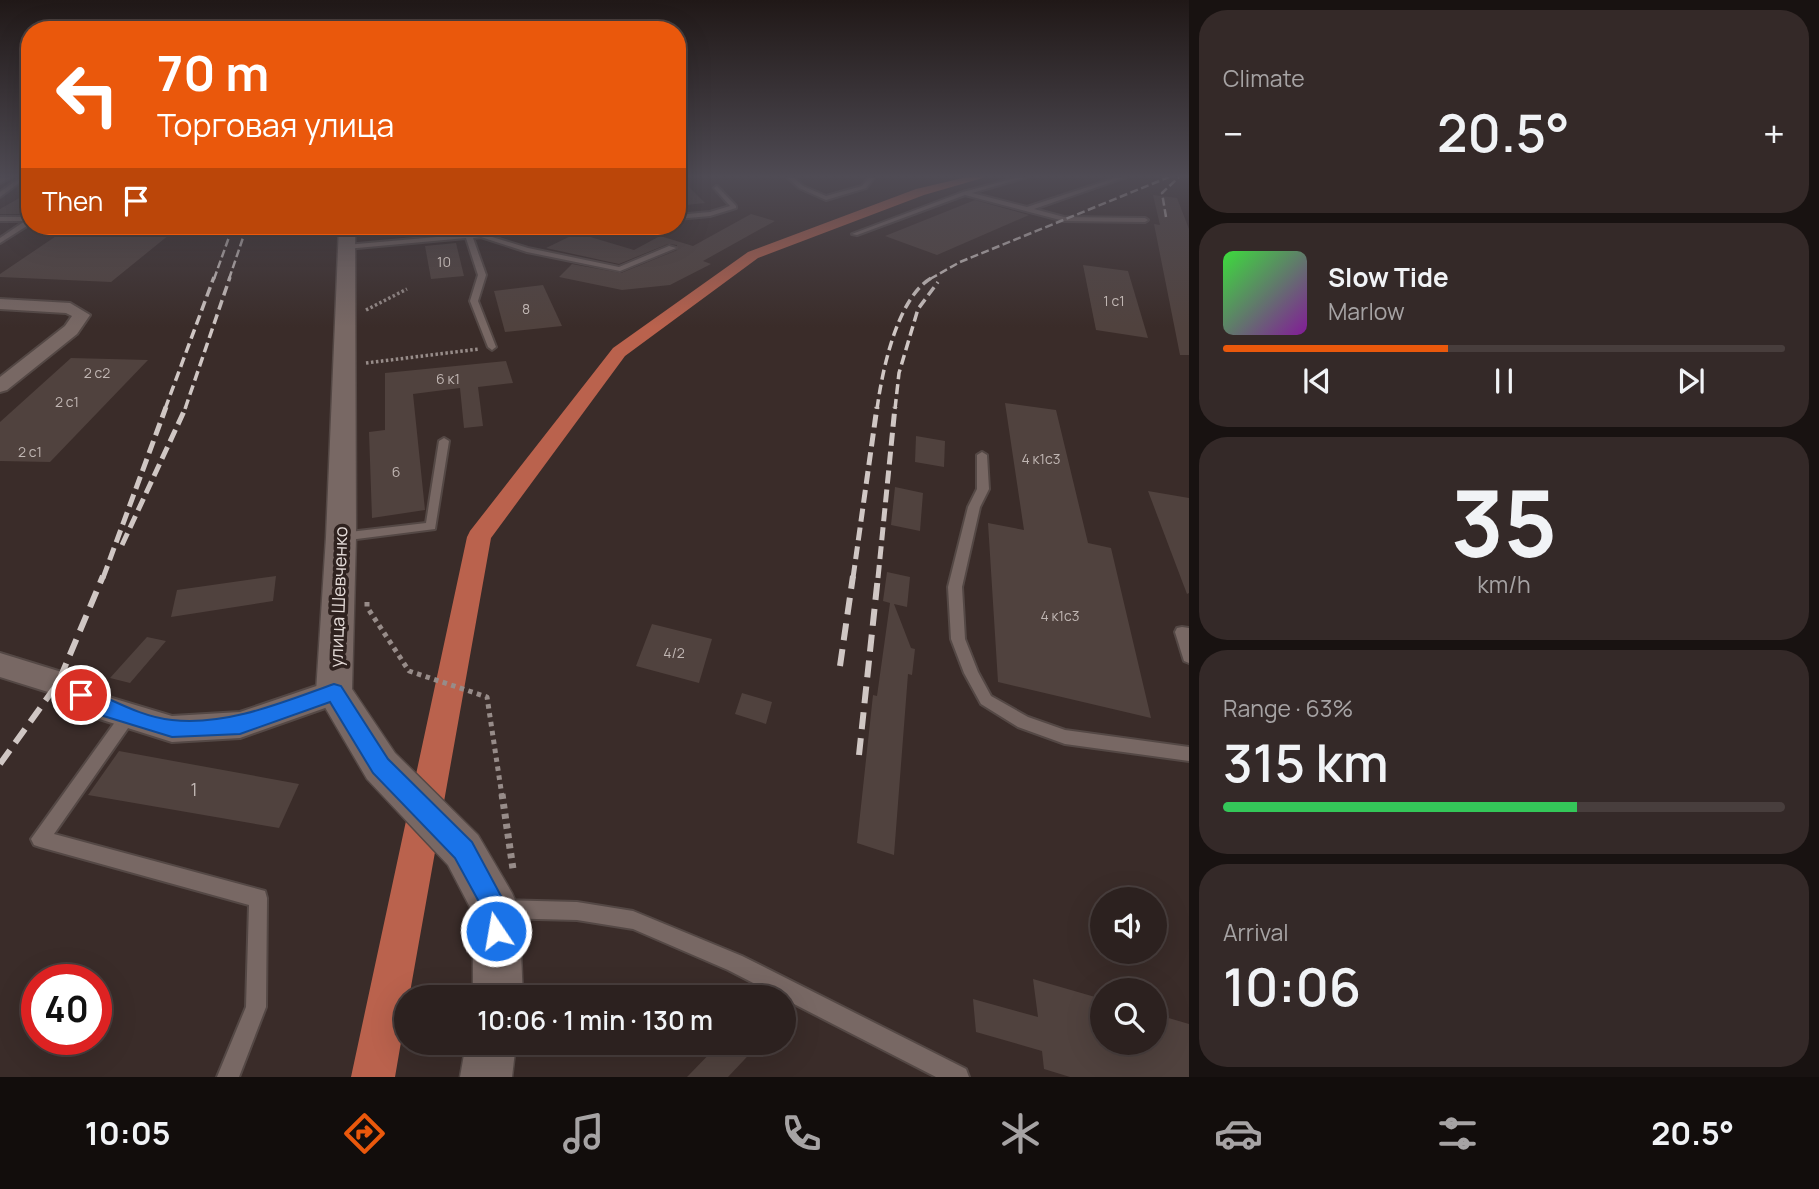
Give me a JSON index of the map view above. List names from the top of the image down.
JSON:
{
  "streets": {
    "street": ["улица Шевченко"]
  },
  "house_numbers": [
    "10",
    "1 с1",
    "8",
    "2 с2",
    "6 к1",
    "2 с1",
    "2 с1",
    "4 к1с3",
    "6",
    "4 к1с3",
    "4/2",
    "1"
  ],
  "page": {
    "tile": [
      "Climate",
      ["35", "km/h"],
      ["Range · 63%", "315 km"],
      ["Arrival", "10:06"]
    ],
    "turn": ["70 m", "Торговая улица"],
    "heat": ["−", "20.5°", "+"],
    "then": "Then",
    "song": ["Slow Tide", "Marlow"],
    "limit": "40",
    "trip": "10:06 · 1 min · 130 m",
    "tabs": ["10:05", "20.5°"]
  }
}
